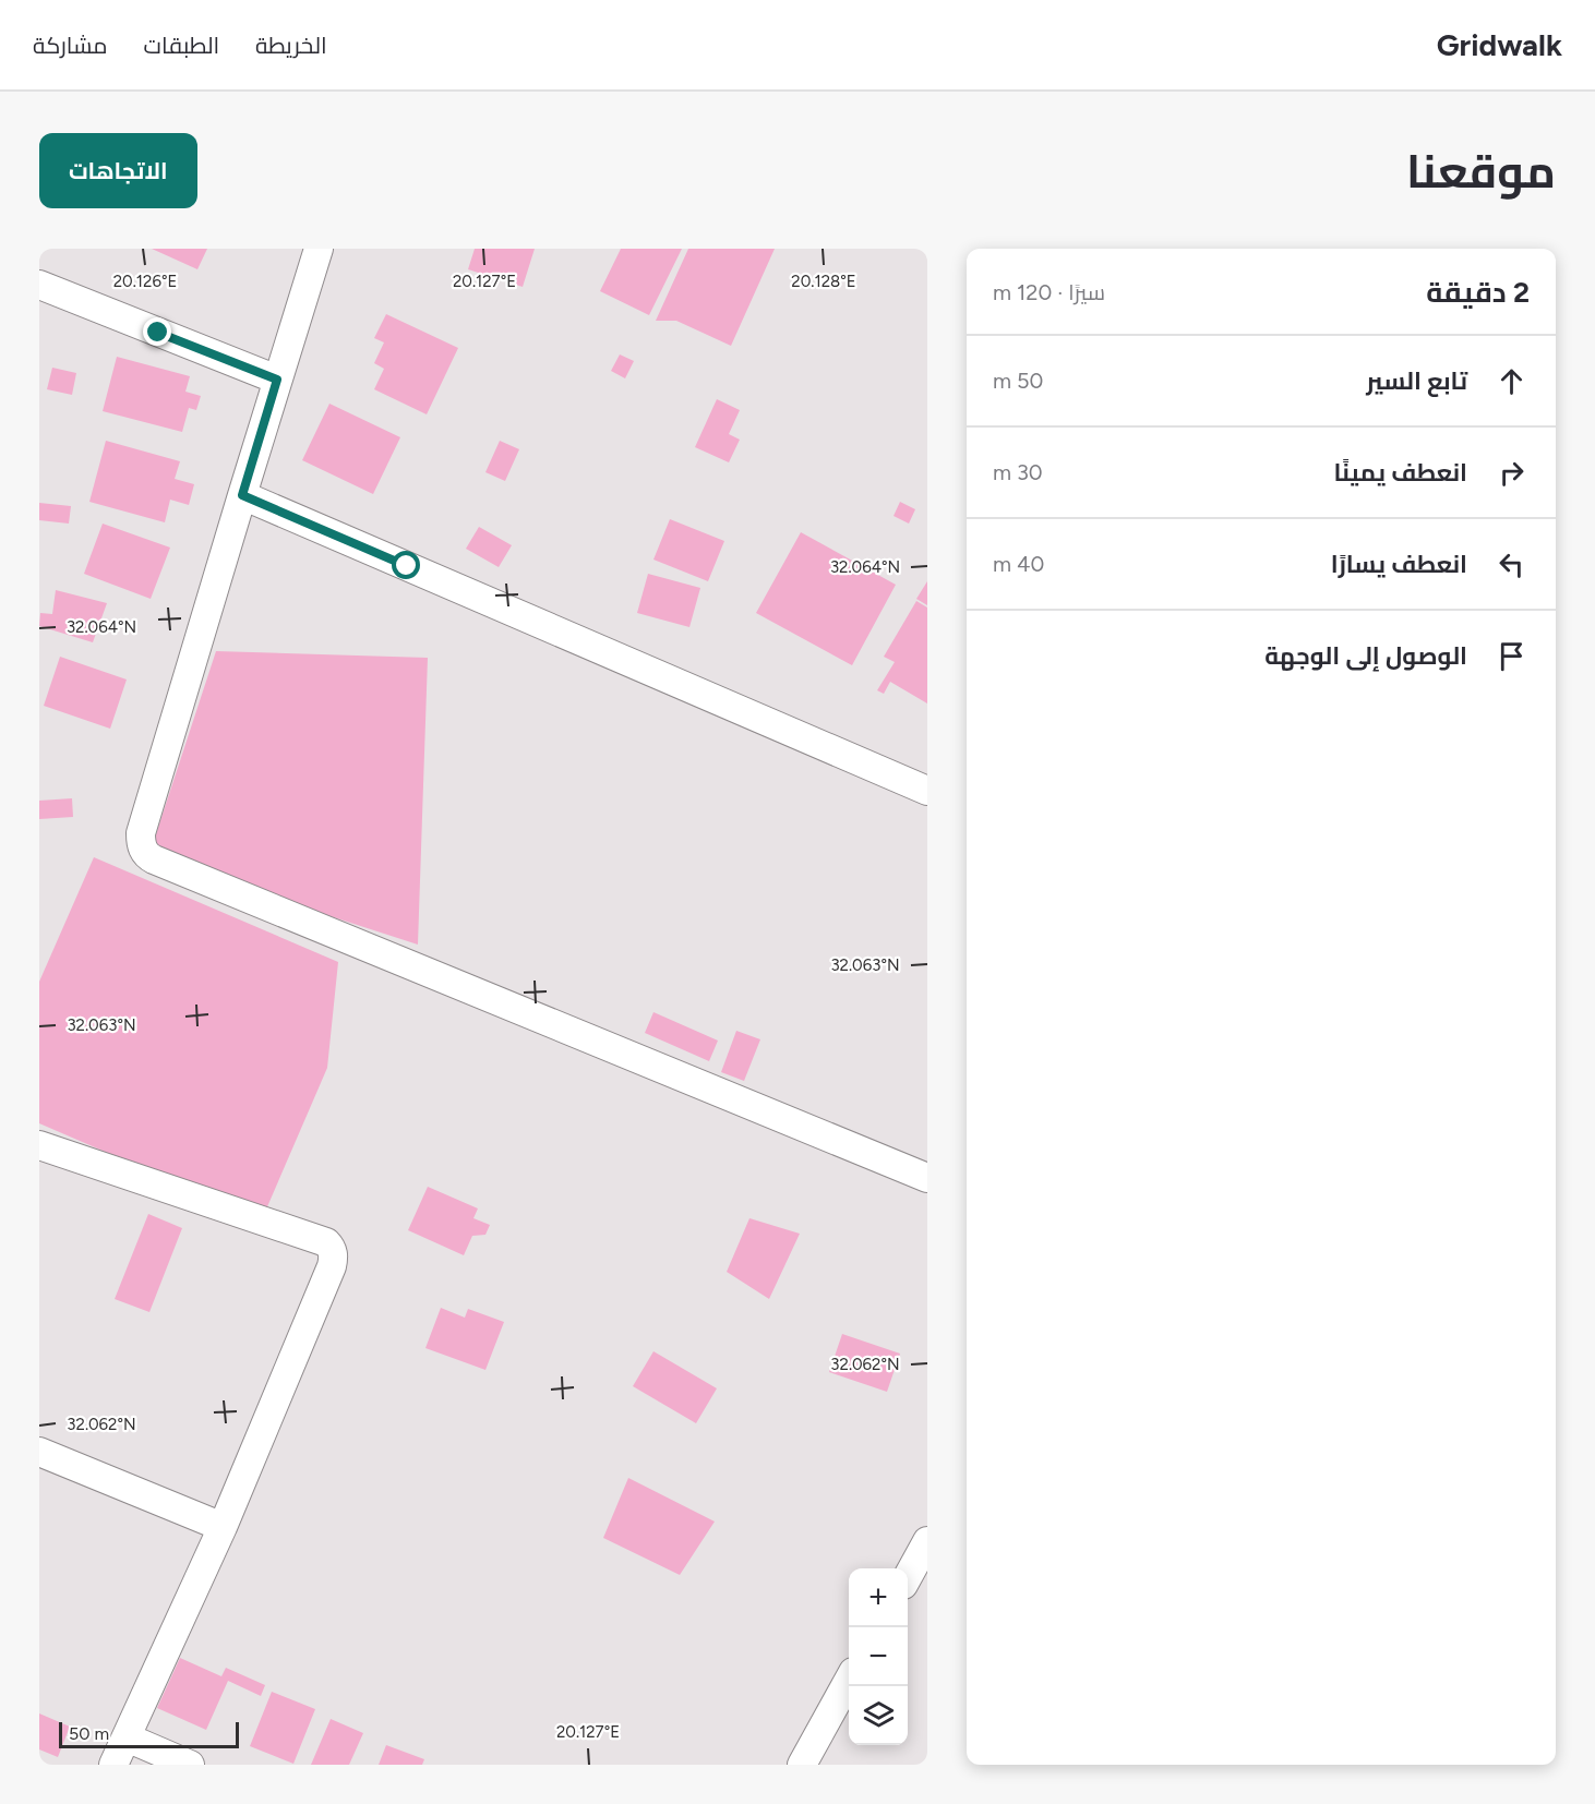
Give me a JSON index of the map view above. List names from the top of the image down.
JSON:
{
  "scale_bar": "50 m",
  "page": {
    "header": "Gridwalk",
    "nav": ["الخريطة", "الطبقات", "مشاركة"],
    "title": "موقعنا",
    "buttons": "الاتجاهات",
    "heading": ["2 دقيقة", "سيرًا · 120 m"],
    "list": [
      ["تابع السير", "50 m"],
      ["انعطف يمينًا", "30 m"],
      ["انعطف يسارًا", "40 m"],
      "الوصول إلى الوجهة"
    ],
    "map_buttons": ["+", "−"],
    "scale": "50 m"
  },
  "coordinates": [
    "20.126°E",
    "20.127°E",
    "20.128°E",
    "32.064°N",
    "32.063°N",
    "32.062°N"
  ]
}
